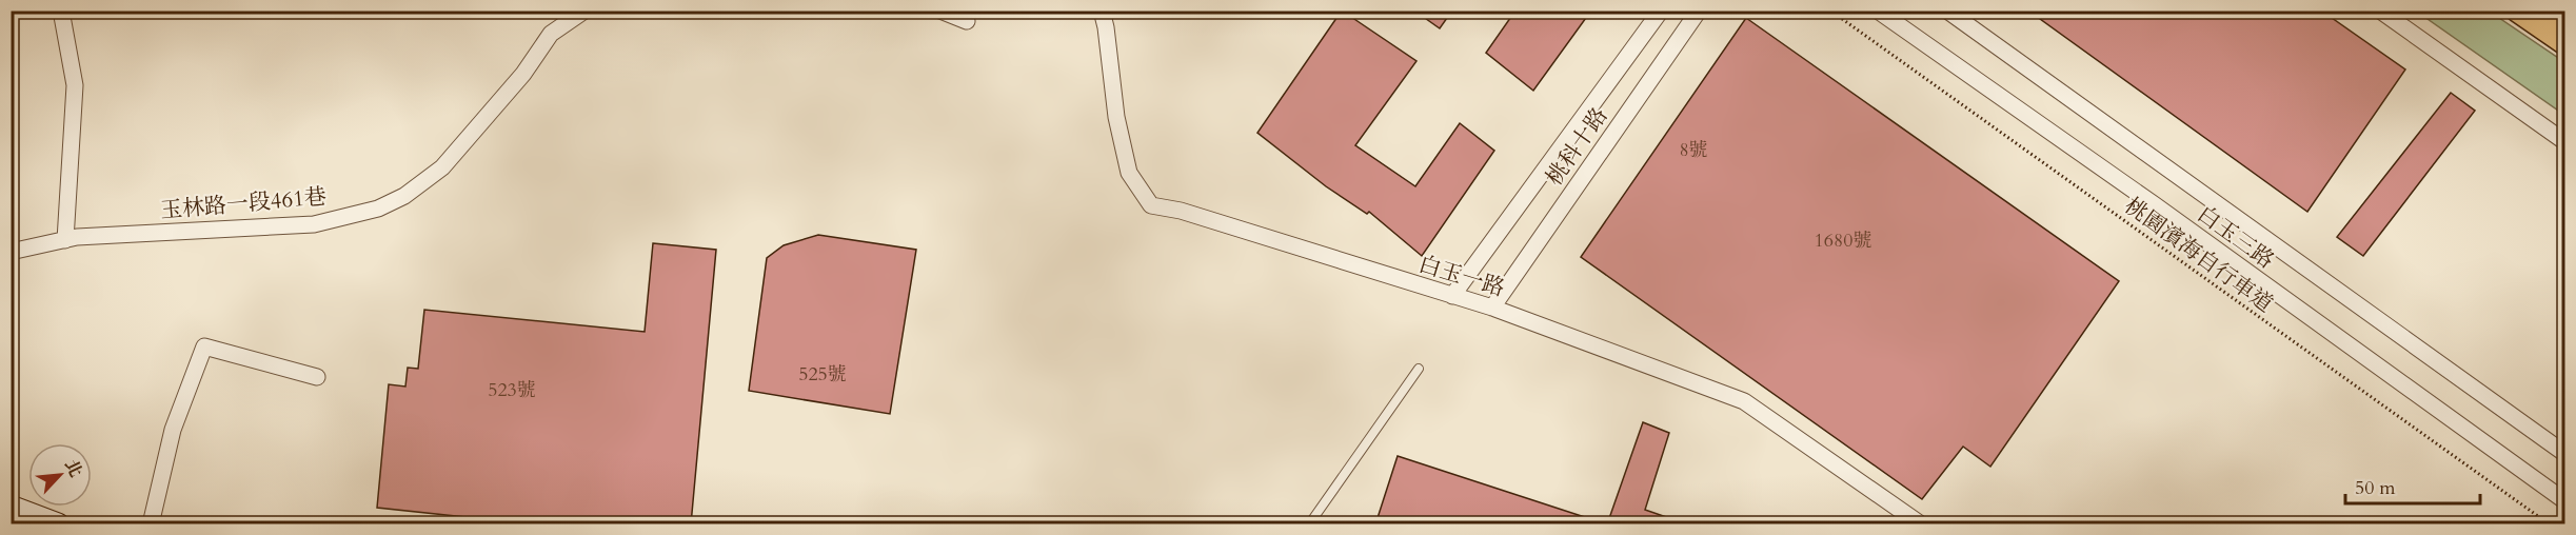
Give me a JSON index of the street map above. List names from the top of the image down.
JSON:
{
  "streets": {
    "street": [
      "桃科十路",
      "玉林路一段461巷",
      "白玉三路",
      "白玉一路"
    ],
    "path": ["桃園濱海自行車道"]
  },
  "crossings": [
    ["桃科十路", "白玉一路"]
  ],
  "house_numbers": [
    "8號",
    "1680號",
    "525號",
    "523號"
  ],
  "scale_bar": "50 m",
  "north": "top right"
}
